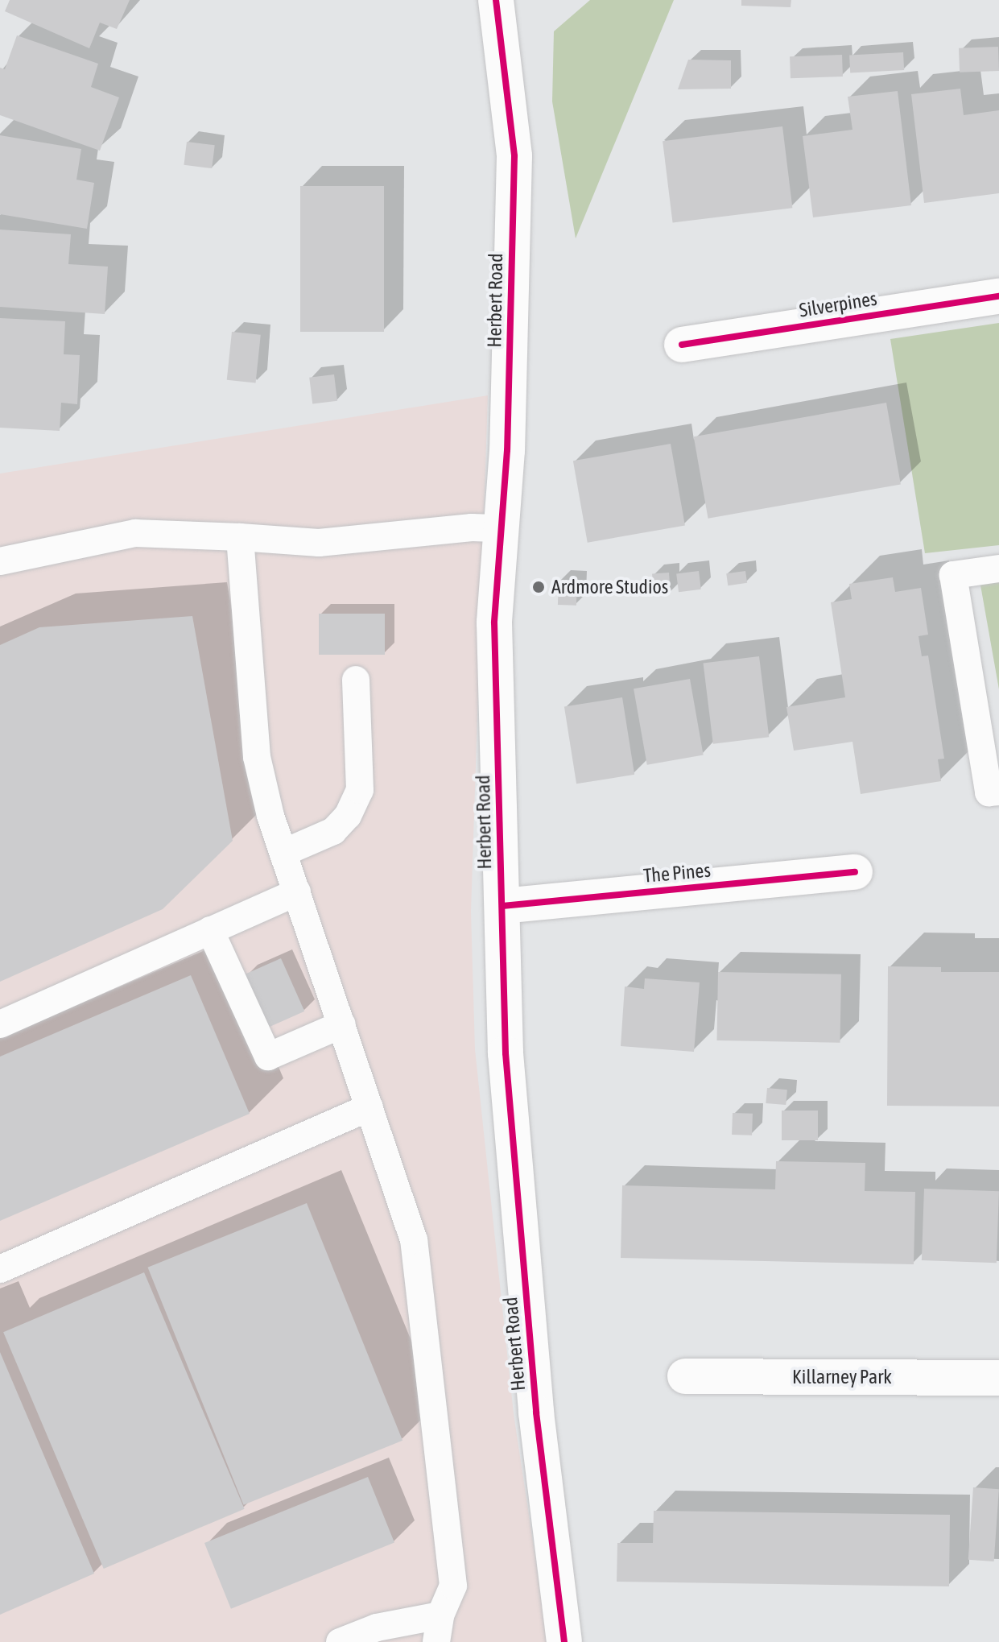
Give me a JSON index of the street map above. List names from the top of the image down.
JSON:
{
  "streets": {
    "street": [
      "Herbert Road",
      "Silverpines",
      "The Pines",
      "Killarney Park"
    ]
  },
  "crossings": [
    ["Herbert Road", "The Pines"]
  ],
  "places": ["Ardmore Studios"]
}
